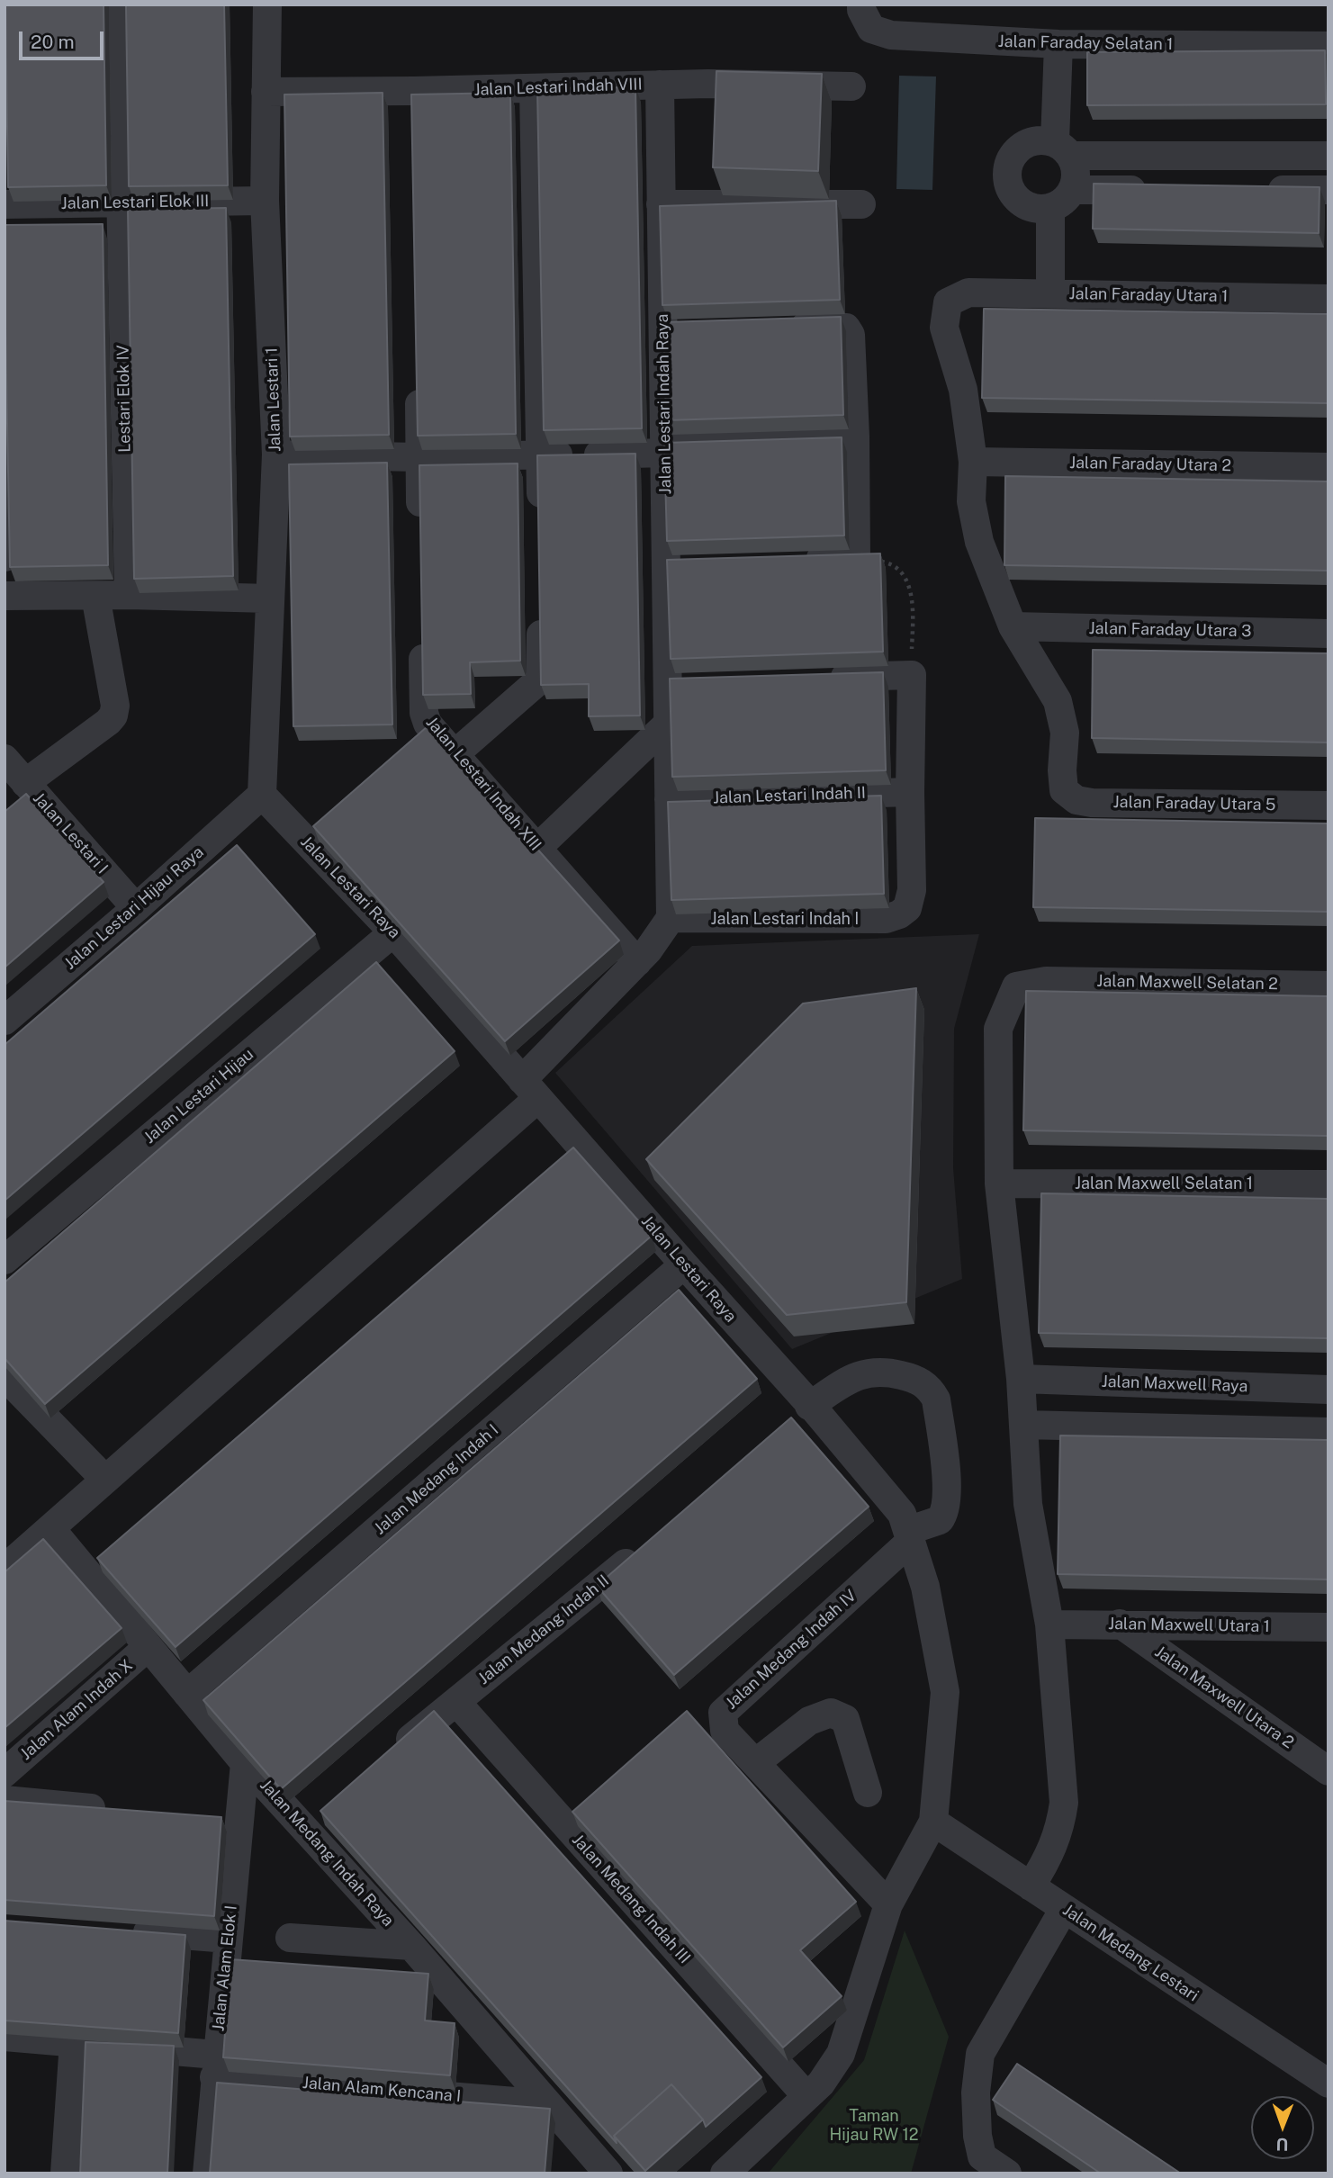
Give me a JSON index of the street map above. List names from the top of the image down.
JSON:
{
  "streets": {
    "street": [
      "Jalan Faraday Selatan 1",
      "Jalan Lestari Indah VIII",
      "Jalan Lestari Elok III",
      "Jalan Faraday Utara 1",
      "Lestari Elok IV",
      "Jalan Lestari 1",
      "Jalan Lestari Indah Raya",
      "Jalan Faraday Utara 2",
      "Jalan Faraday Utara 3",
      "Jalan Lestari Indah XIII",
      "Jalan Lestari Indah II",
      "Jalan Faraday Utara 5",
      "Jalan Lestari I",
      "Jalan Lestari Raya",
      "Jalan Lestari Hijau Raya",
      "Jalan Lestari Indah I",
      "Jalan Maxwell Selatan 2",
      "Jalan Lestari Hijau",
      "Jalan Maxwell Selatan 1",
      "Jalan Maxwell Raya",
      "Jalan Medang Indah I",
      "Jalan Maxwell Utara 1",
      "Jalan Medang Indah II",
      "Jalan Medang Indah IV",
      "Jalan Maxwell Utara 2",
      "Jalan Alam Indah X",
      "Jalan Medang Indah Raya",
      "Jalan Medang Indah III",
      "Jalan Medang Lestari",
      "Jalan Alam Elok I",
      "Jalan Alam Kencana I"
    ]
  },
  "crossings": [
    ["Jalan Lestari Indah VIII", "Jalan Lestari 1"],
    ["Jalan Lestari Indah VIII", "Jalan Lestari Indah Raya"],
    ["Jalan Lestari Elok III", "Lestari Elok IV"],
    ["Jalan Lestari Elok III", "Jalan Lestari 1"],
    ["Jalan Faraday Utara 1", "Jalan Faraday Utara 2"],
    ["Jalan Lestari 1", "Jalan Lestari Raya"],
    ["Jalan Lestari 1", "Jalan Lestari Hijau Raya"],
    ["Jalan Lestari Indah Raya", "Jalan Lestari Indah II"],
    ["Jalan Lestari Indah Raya", "Jalan Lestari Indah I"],
    ["Jalan Faraday Utara 3", "Jalan Faraday Utara 5"],
    ["Jalan Lestari Indah II", "Jalan Lestari Indah I"],
    ["Jalan Lestari I", "Jalan Lestari Hijau Raya"],
    ["Jalan Lestari Raya", "Jalan Lestari Hijau Raya"],
    ["Jalan Lestari Raya", "Jalan Lestari Hijau"],
    ["Jalan Lestari Raya", "Jalan Medang Indah I"],
    ["Jalan Lestari Raya", "Jalan Medang Indah IV"],
    ["Jalan Lestari Raya", "Jalan Medang Lestari"],
    ["Jalan Maxwell Selatan 2", "Jalan Maxwell Selatan 1"],
    ["Jalan Medang Indah I", "Jalan Medang Indah Raya"],
    ["Jalan Maxwell Utara 1", "Jalan Maxwell Utara 2"],
    ["Jalan Medang Indah II", "Jalan Medang Indah III"],
    ["Jalan Alam Indah X", "Jalan Medang Indah Raya"],
    ["Jalan Medang Indah Raya", "Jalan Alam Elok I"],
    ["Jalan Medang Indah Raya", "Jalan Alam Kencana I"],
    ["Jalan Alam Elok I", "Jalan Alam Kencana I"]
  ],
  "parks": ["Taman Hijau RW 12"],
  "scale_bar": "20 m",
  "north": "bottom"
}
